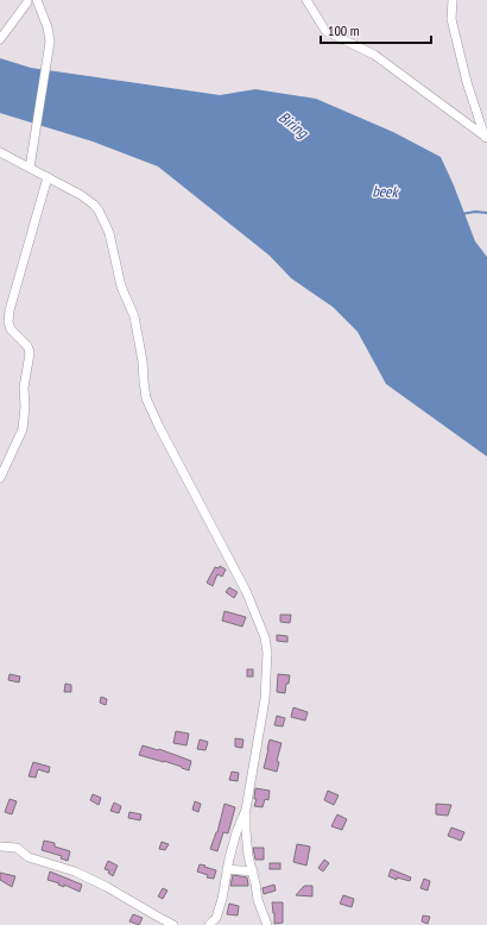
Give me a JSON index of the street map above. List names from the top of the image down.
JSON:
{
  "water": ["Biring", "beek"],
  "scale_bar": "100 m"
}
